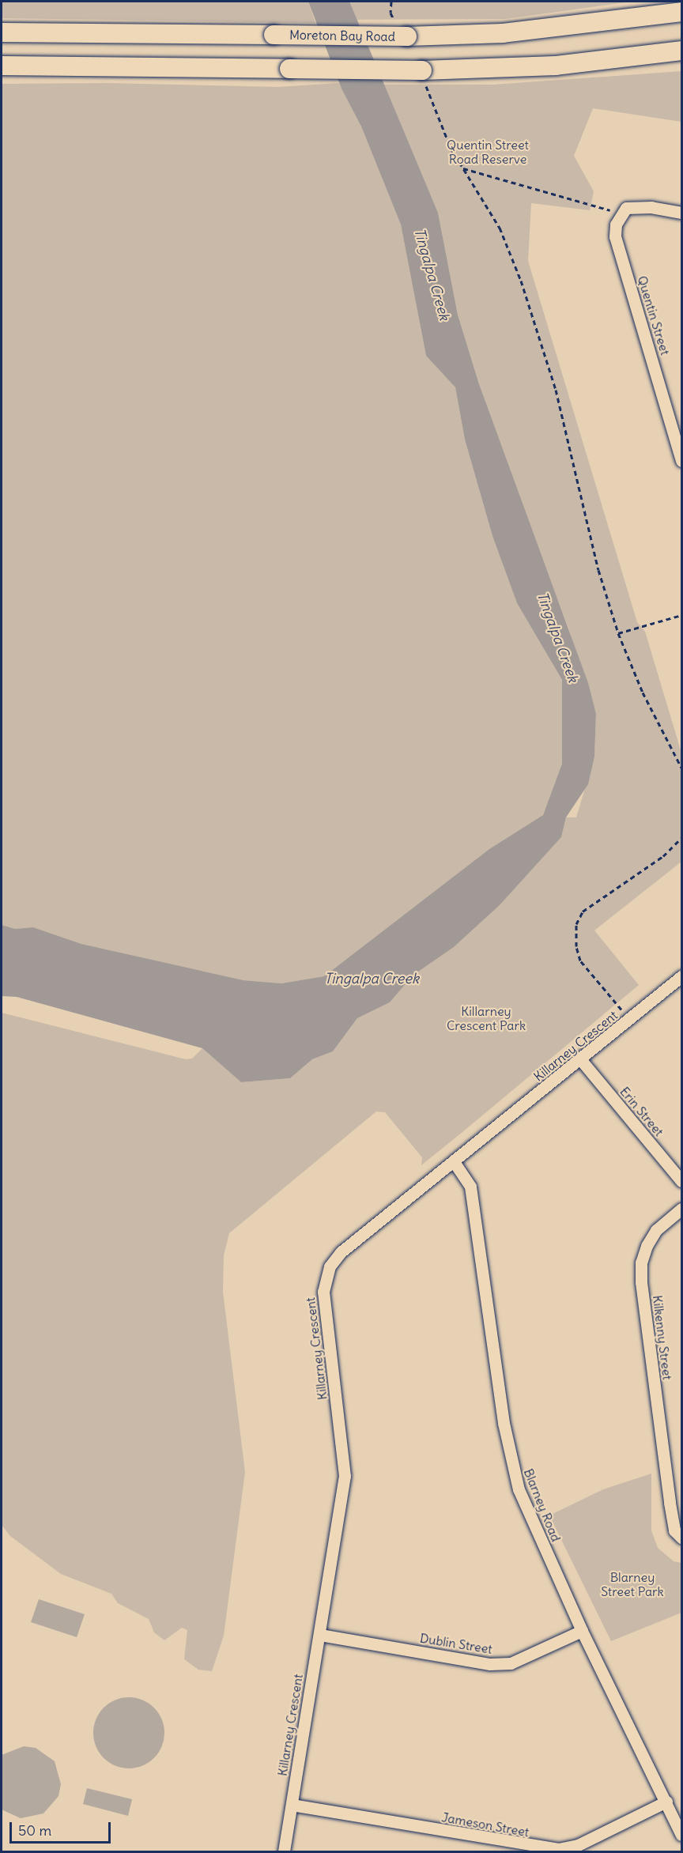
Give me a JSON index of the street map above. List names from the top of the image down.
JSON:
{
  "streets": {
    "highway": ["Moreton Bay Road"],
    "street": [
      "Quentin Street",
      "Killarney Crescent",
      "Erin Street",
      "Kilkenny Street",
      "Blarney Road",
      "Dublin Street",
      "Jameson Street"
    ]
  },
  "crossings": [
    ["Killarney Crescent", "Erin Street"],
    ["Killarney Crescent", "Blarney Road"],
    ["Killarney Crescent", "Dublin Street"],
    ["Killarney Crescent", "Jameson Street"],
    ["Blarney Road", "Dublin Street"],
    ["Blarney Road", "Jameson Street"]
  ],
  "water": ["Tingalpa Creek"],
  "parks": ["Quentin Street Road Reserve", "Killarney Crescent Park", "Blarney Street Park"],
  "scale_bar": "50 m"
}
